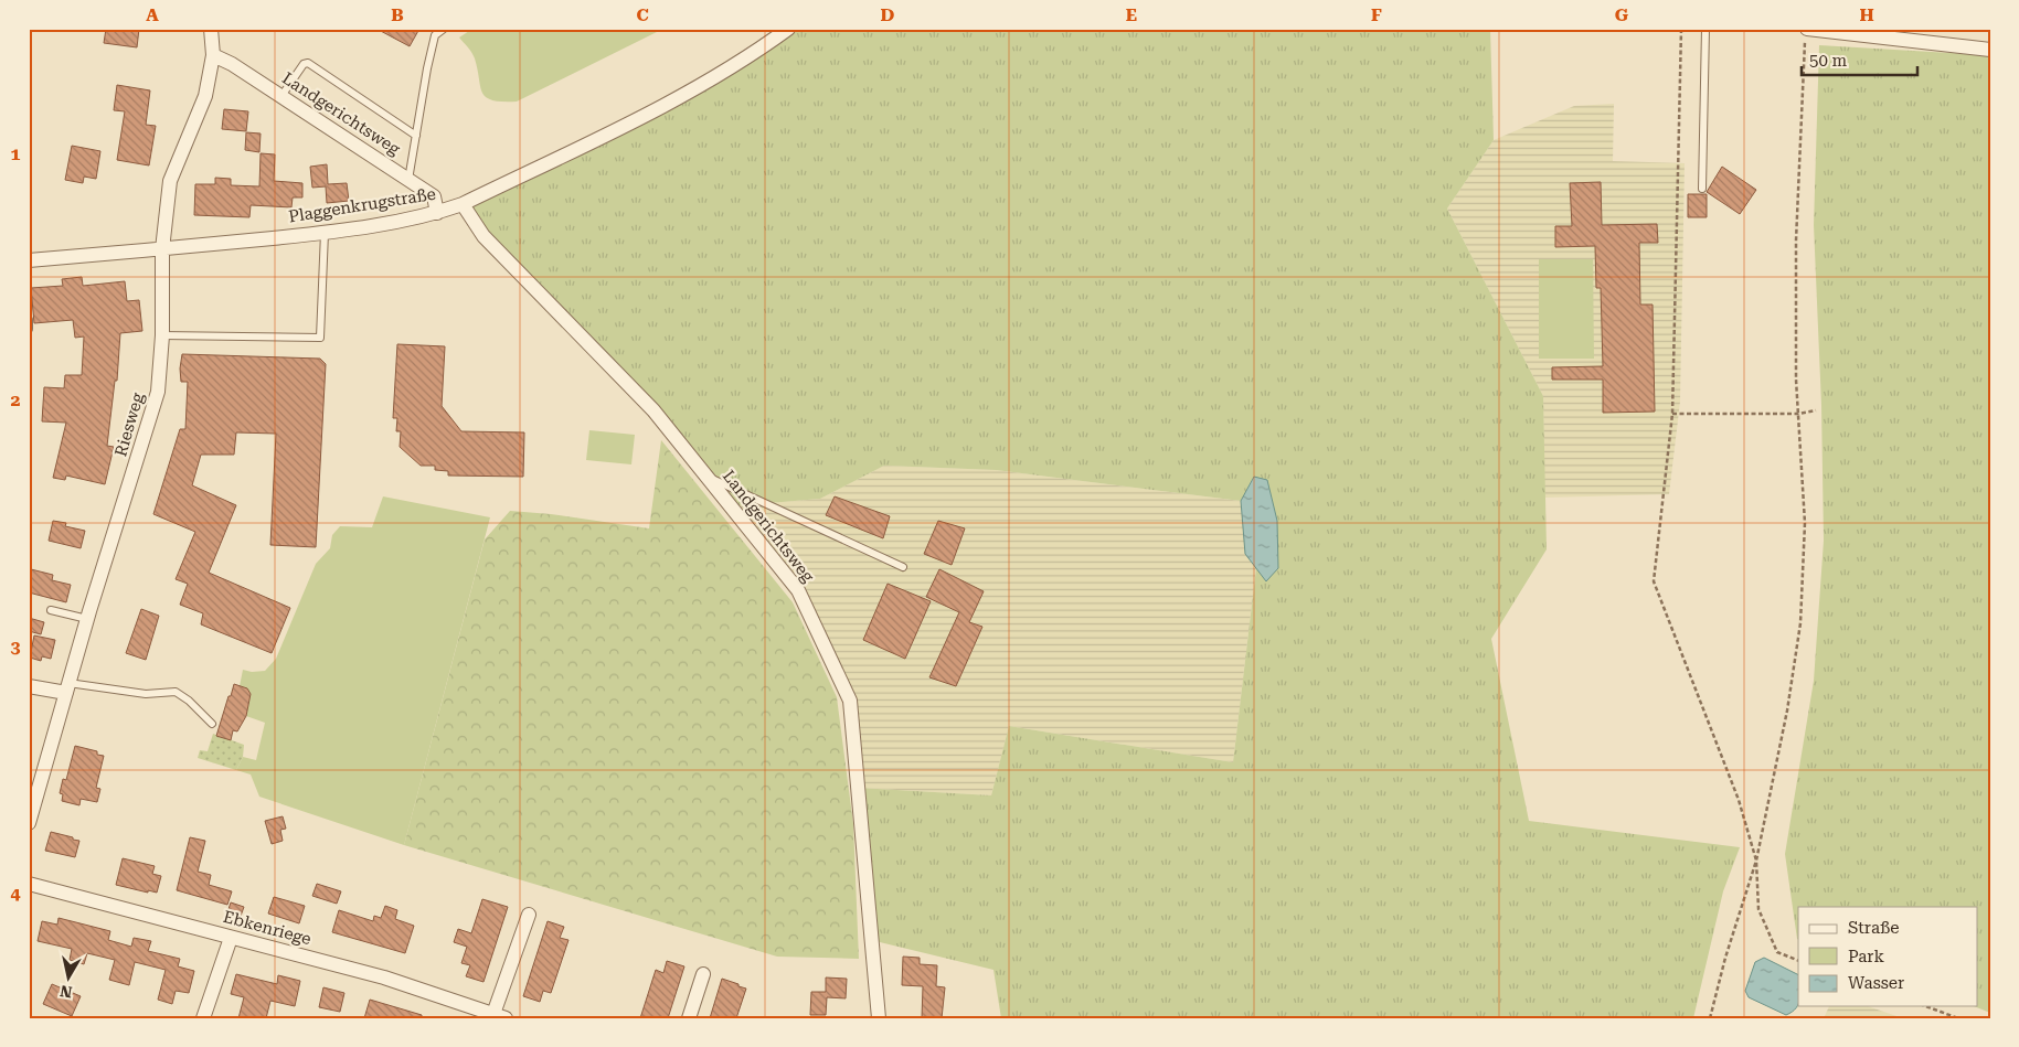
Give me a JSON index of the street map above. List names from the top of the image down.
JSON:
{
  "streets": {
    "street": [
      "Landgerichtsweg",
      "Plaggenkrugstraße",
      "Riesweg",
      "Ebkenriege"
    ]
  },
  "crossings": [
    ["Landgerichtsweg", "Plaggenkrugstraße"],
    ["Landgerichtsweg", "Riesweg"],
    ["Plaggenkrugstraße", "Riesweg"]
  ],
  "legend": ["Straße", "Park", "Wasser"],
  "scale_bar": "50 m",
  "north": "bottom",
  "grid": {
    "columns": [
      "A",
      "B",
      "C",
      "D",
      "E",
      "F",
      "G",
      "H"
    ],
    "rows": [
      "1",
      "2",
      "3",
      "4"
    ]
  }
}
